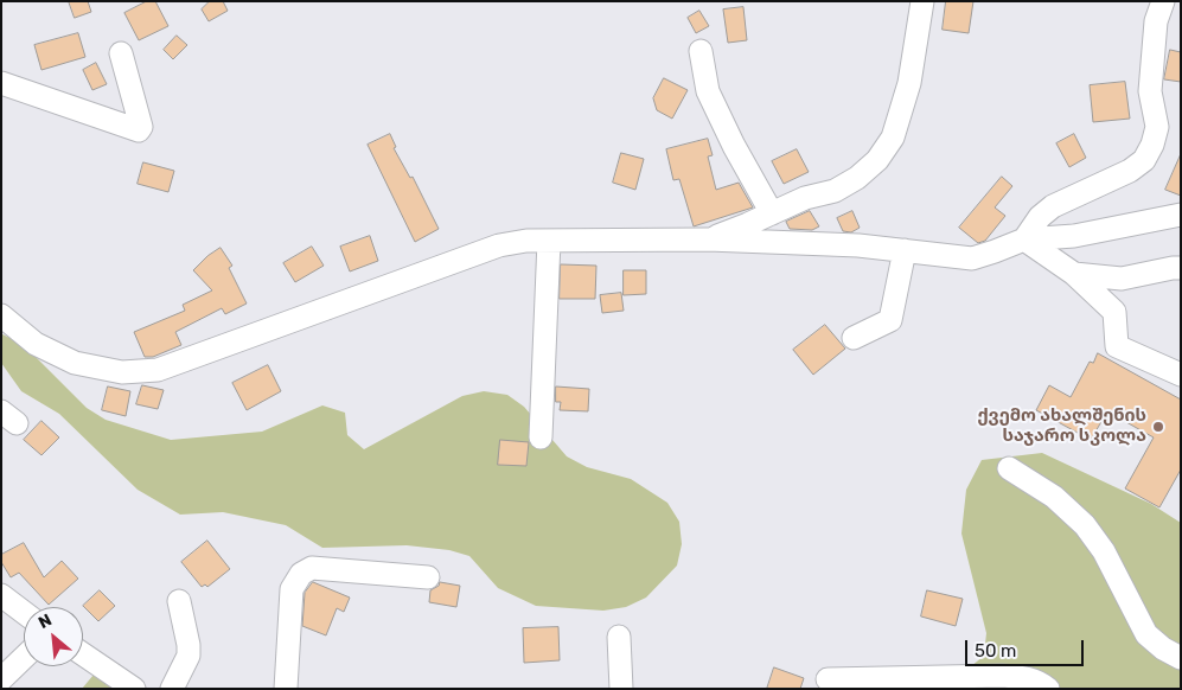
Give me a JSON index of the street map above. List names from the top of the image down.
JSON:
{
  "places": ["ქვემო ახალშენის საჯარო სკოლა"],
  "scale_bar": "50 m",
  "north": "top left"
}
